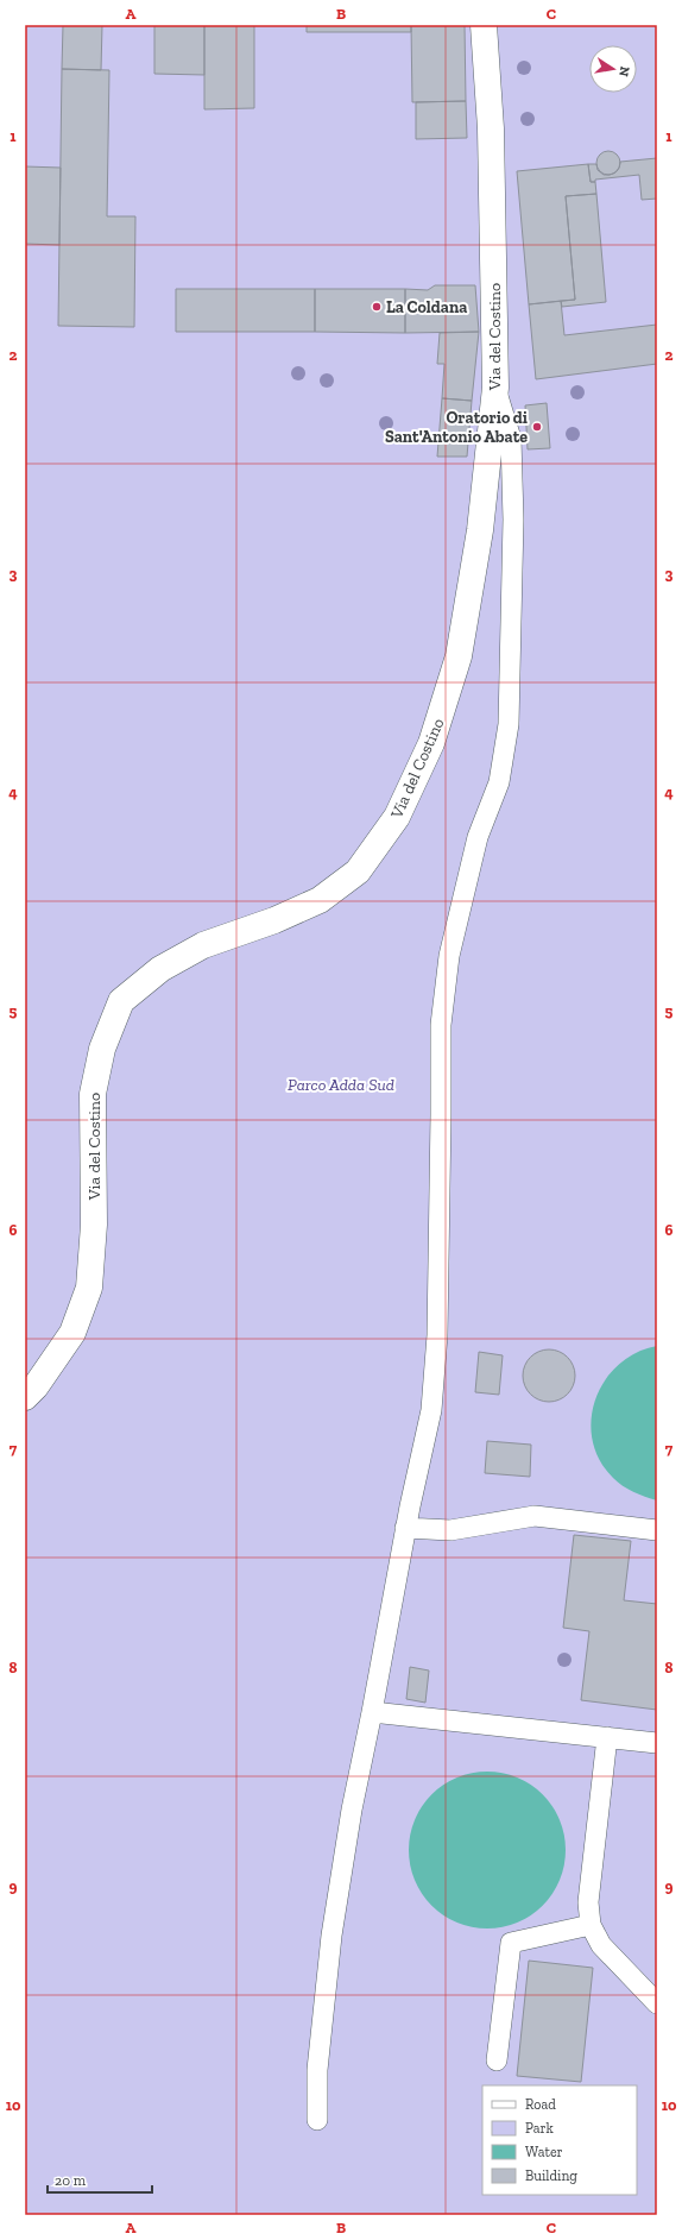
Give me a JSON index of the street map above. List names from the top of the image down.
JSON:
{
  "streets": {
    "street": ["Via del Costino"]
  },
  "parks": ["Parco Adda Sud"],
  "places": ["La Coldana", "Oratorio di Sant'Antonio Abate"],
  "legend": [
    "Road",
    "Park",
    "Water",
    "Building"
  ],
  "scale_bar": "20 m",
  "north": "right",
  "grid": {
    "columns": ["A", "B", "C"],
    "rows": [
      "1",
      "2",
      "3",
      "4",
      "5",
      "6",
      "7",
      "8",
      "9",
      "10"
    ]
  }
}
